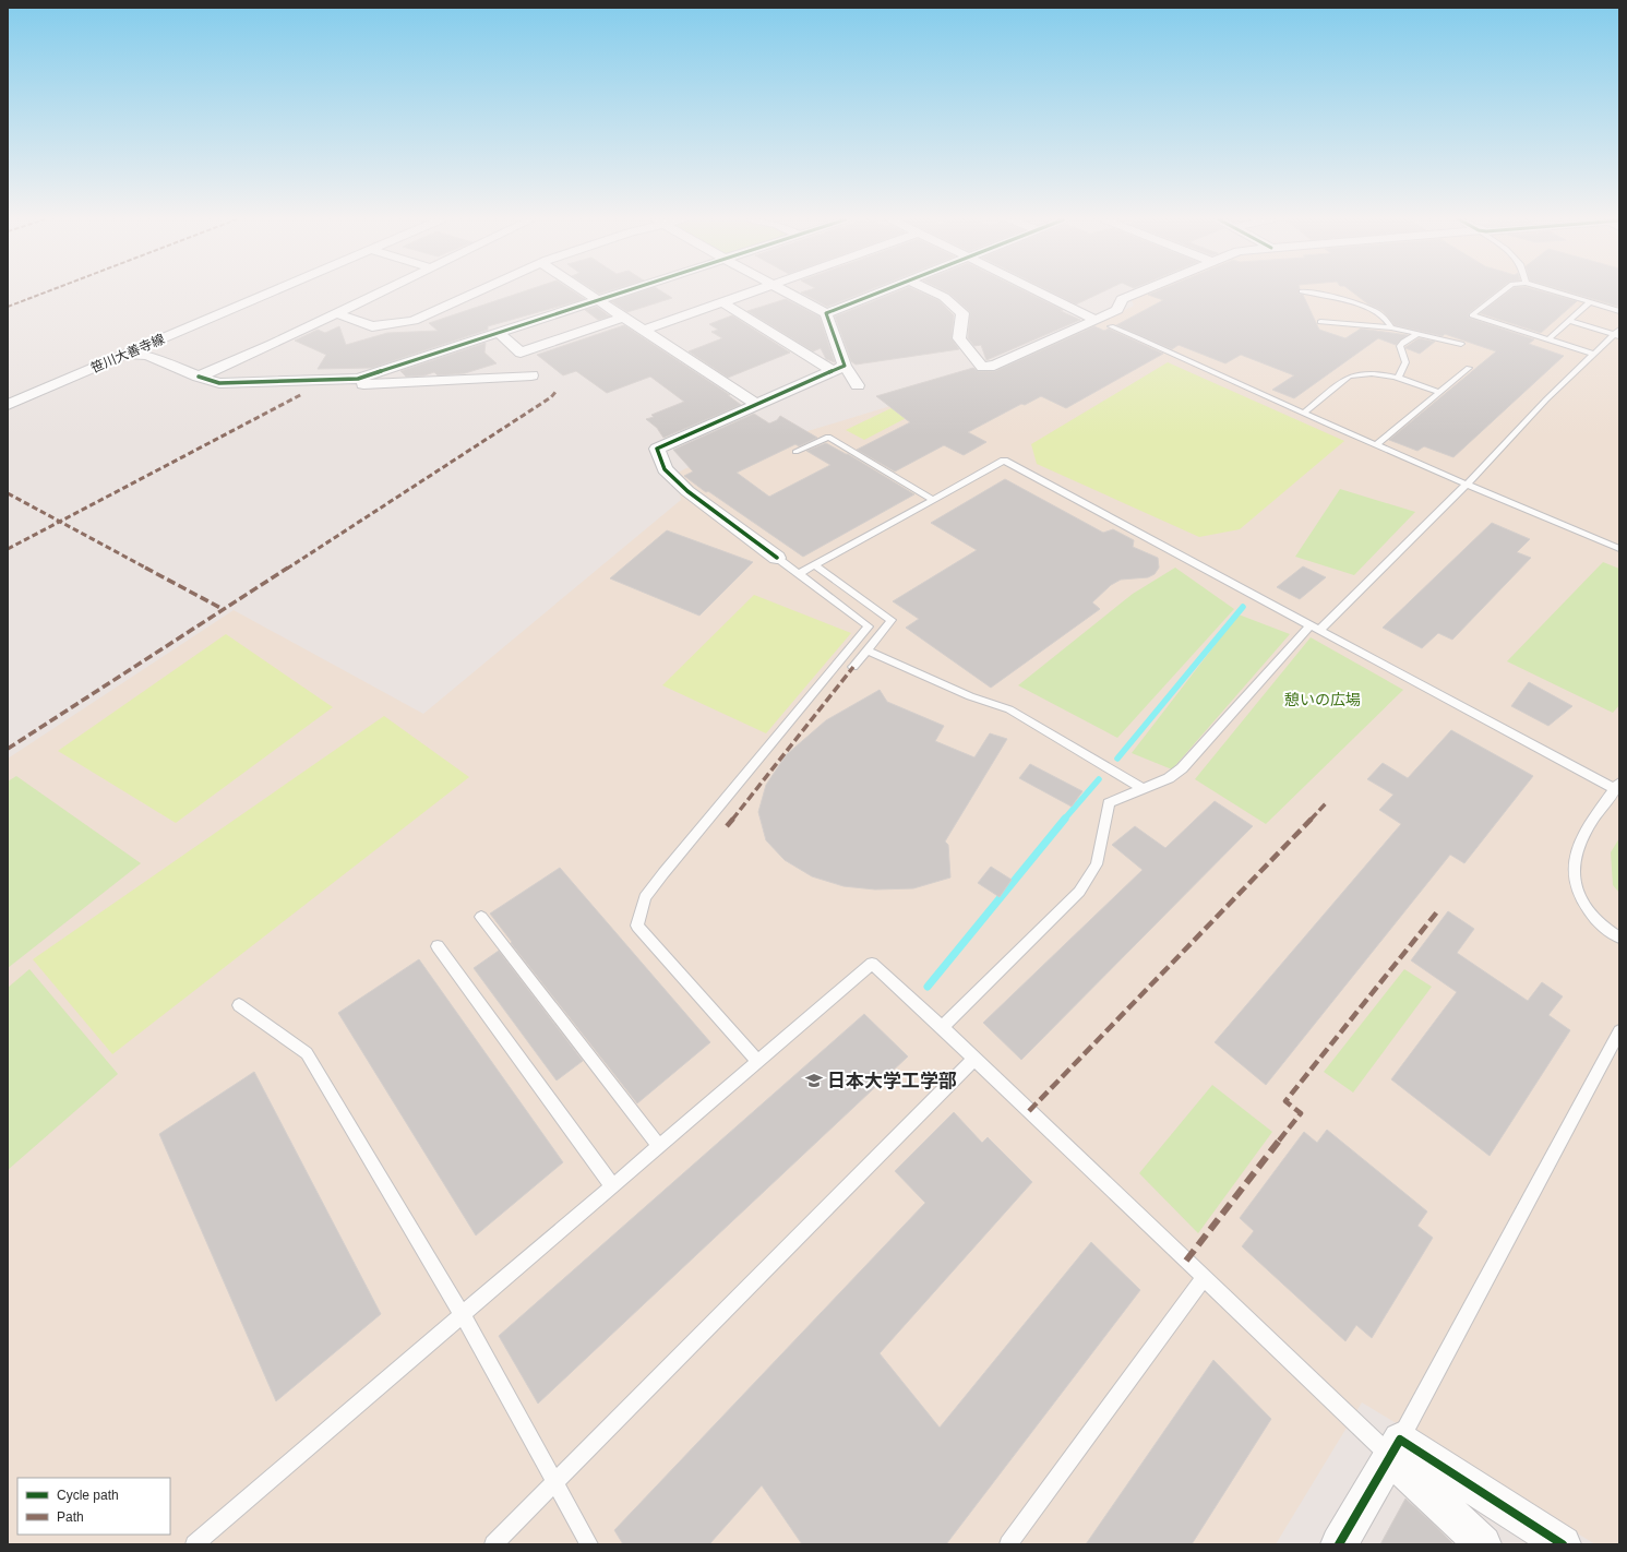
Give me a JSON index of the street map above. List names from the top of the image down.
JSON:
{
  "streets": {
    "street": ["笹川大善寺線"]
  },
  "parks": ["憩いの広場"],
  "places": {
    "school or university": ["日本大学工学部"]
  },
  "legend": ["Cycle path", "Path"]
}
